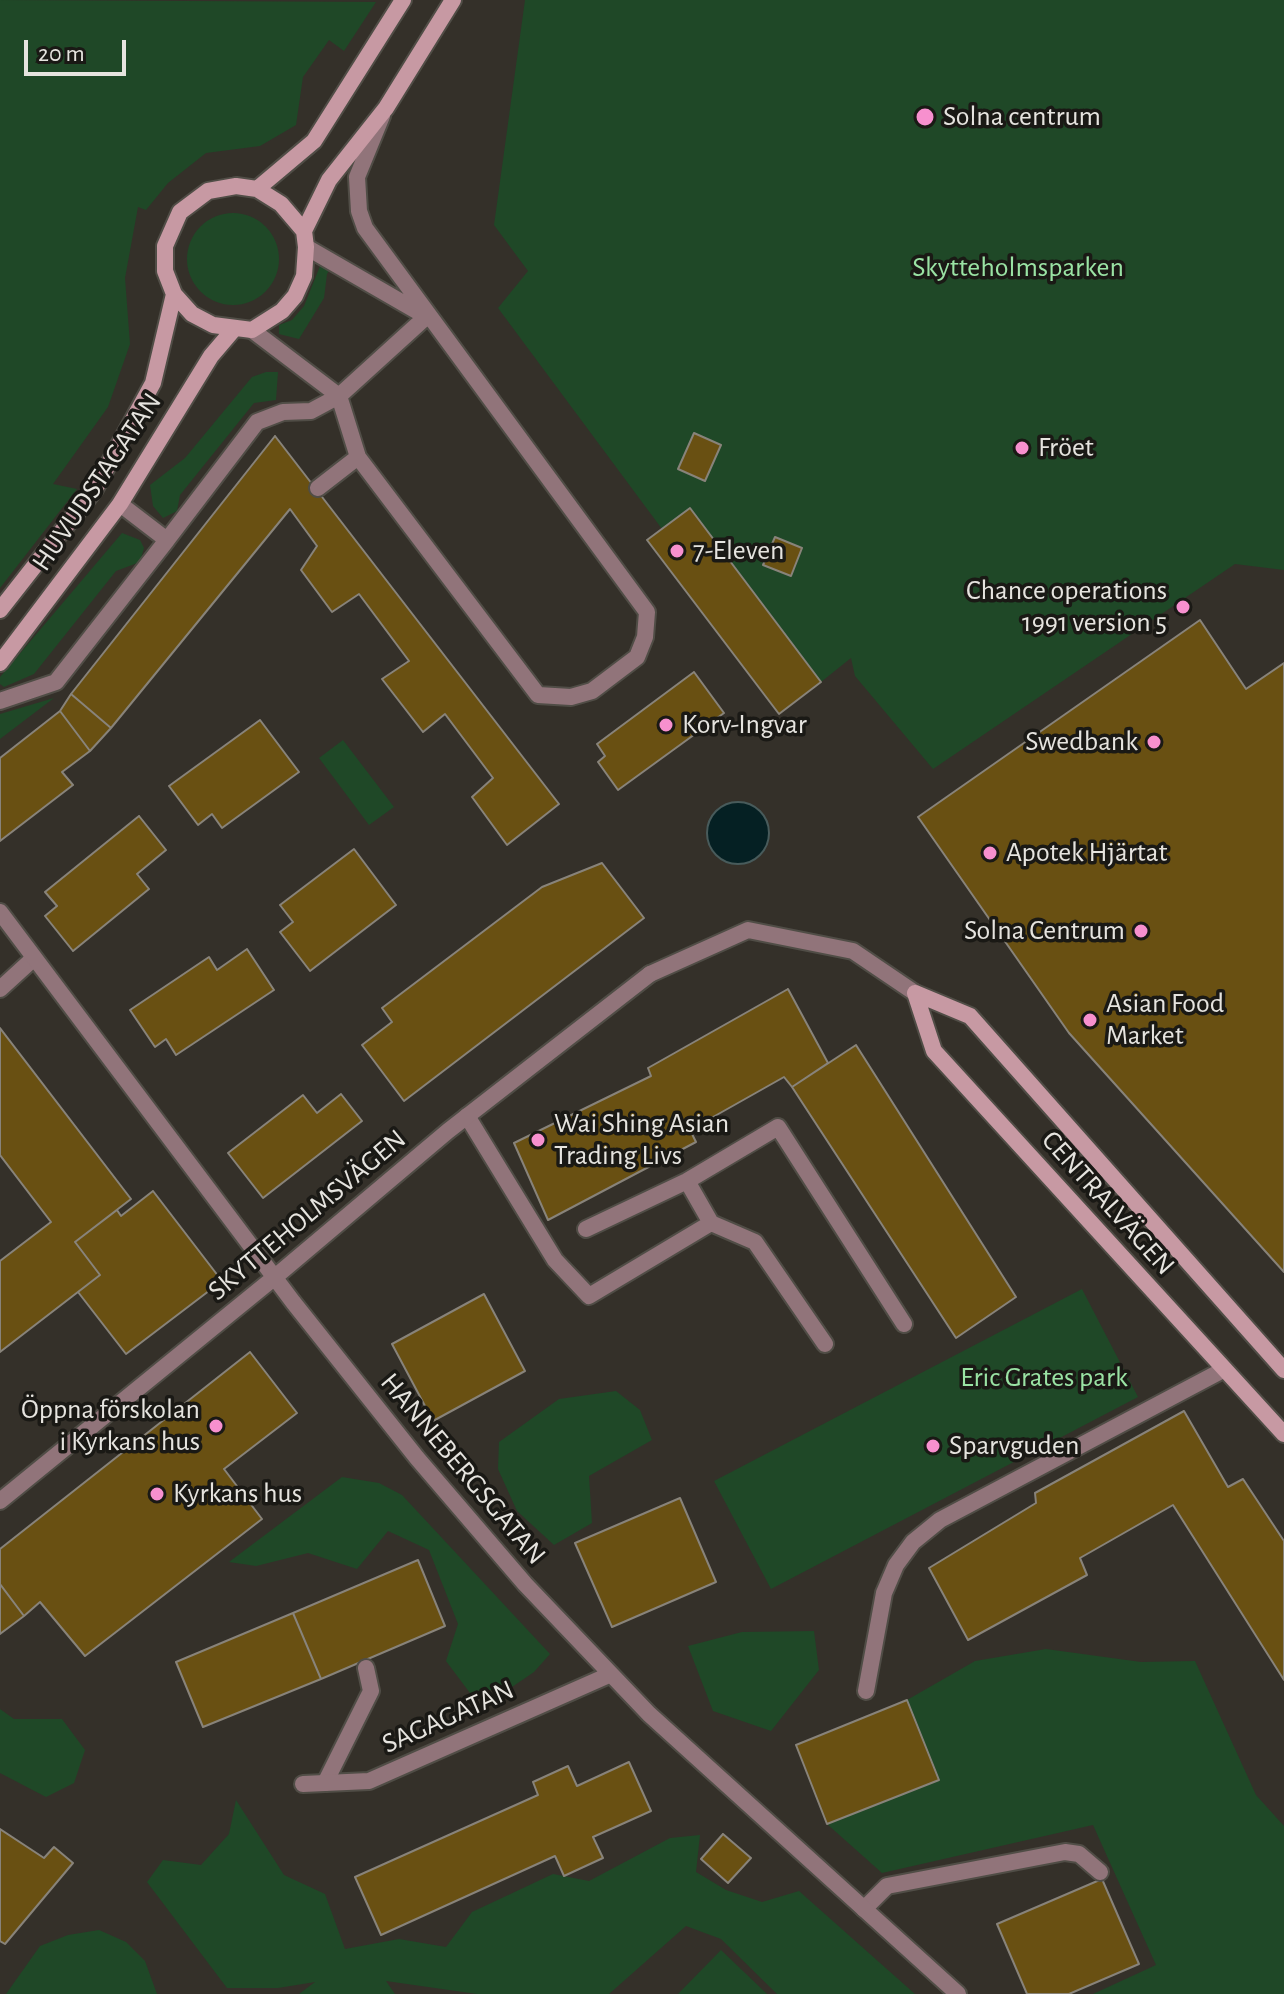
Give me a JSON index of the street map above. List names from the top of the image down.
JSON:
{
  "streets": {
    "street": [
      "HUVUDSTAGATAN",
      "CENTRALVÄGEN",
      "SKYTTEHOLMSVÄGEN",
      "HANNEBERGSGATAN",
      "SAGAGATAN"
    ]
  },
  "crossings": [
    ["CENTRALVÄGEN", "SKYTTEHOLMSVÄGEN"],
    ["SKYTTEHOLMSVÄGEN", "HANNEBERGSGATAN"],
    ["HANNEBERGSGATAN", "SAGAGATAN"]
  ],
  "parks": ["Skytteholmsparken", "Eric Grates park"],
  "places": [
    "Solna centrum",
    "Fröet",
    "7-Eleven",
    "Chance operations 1991 version 5",
    "Korv-Ingvar",
    "Swedbank",
    "Apotek Hjärtat",
    "Solna Centrum",
    "Asian Food Market",
    "Wai Shing Asian Trading Livs",
    "Öppna förskolan i Kyrkans hus",
    "Sparvguden",
    "Kyrkans hus"
  ],
  "scale_bar": "20 m"
}
